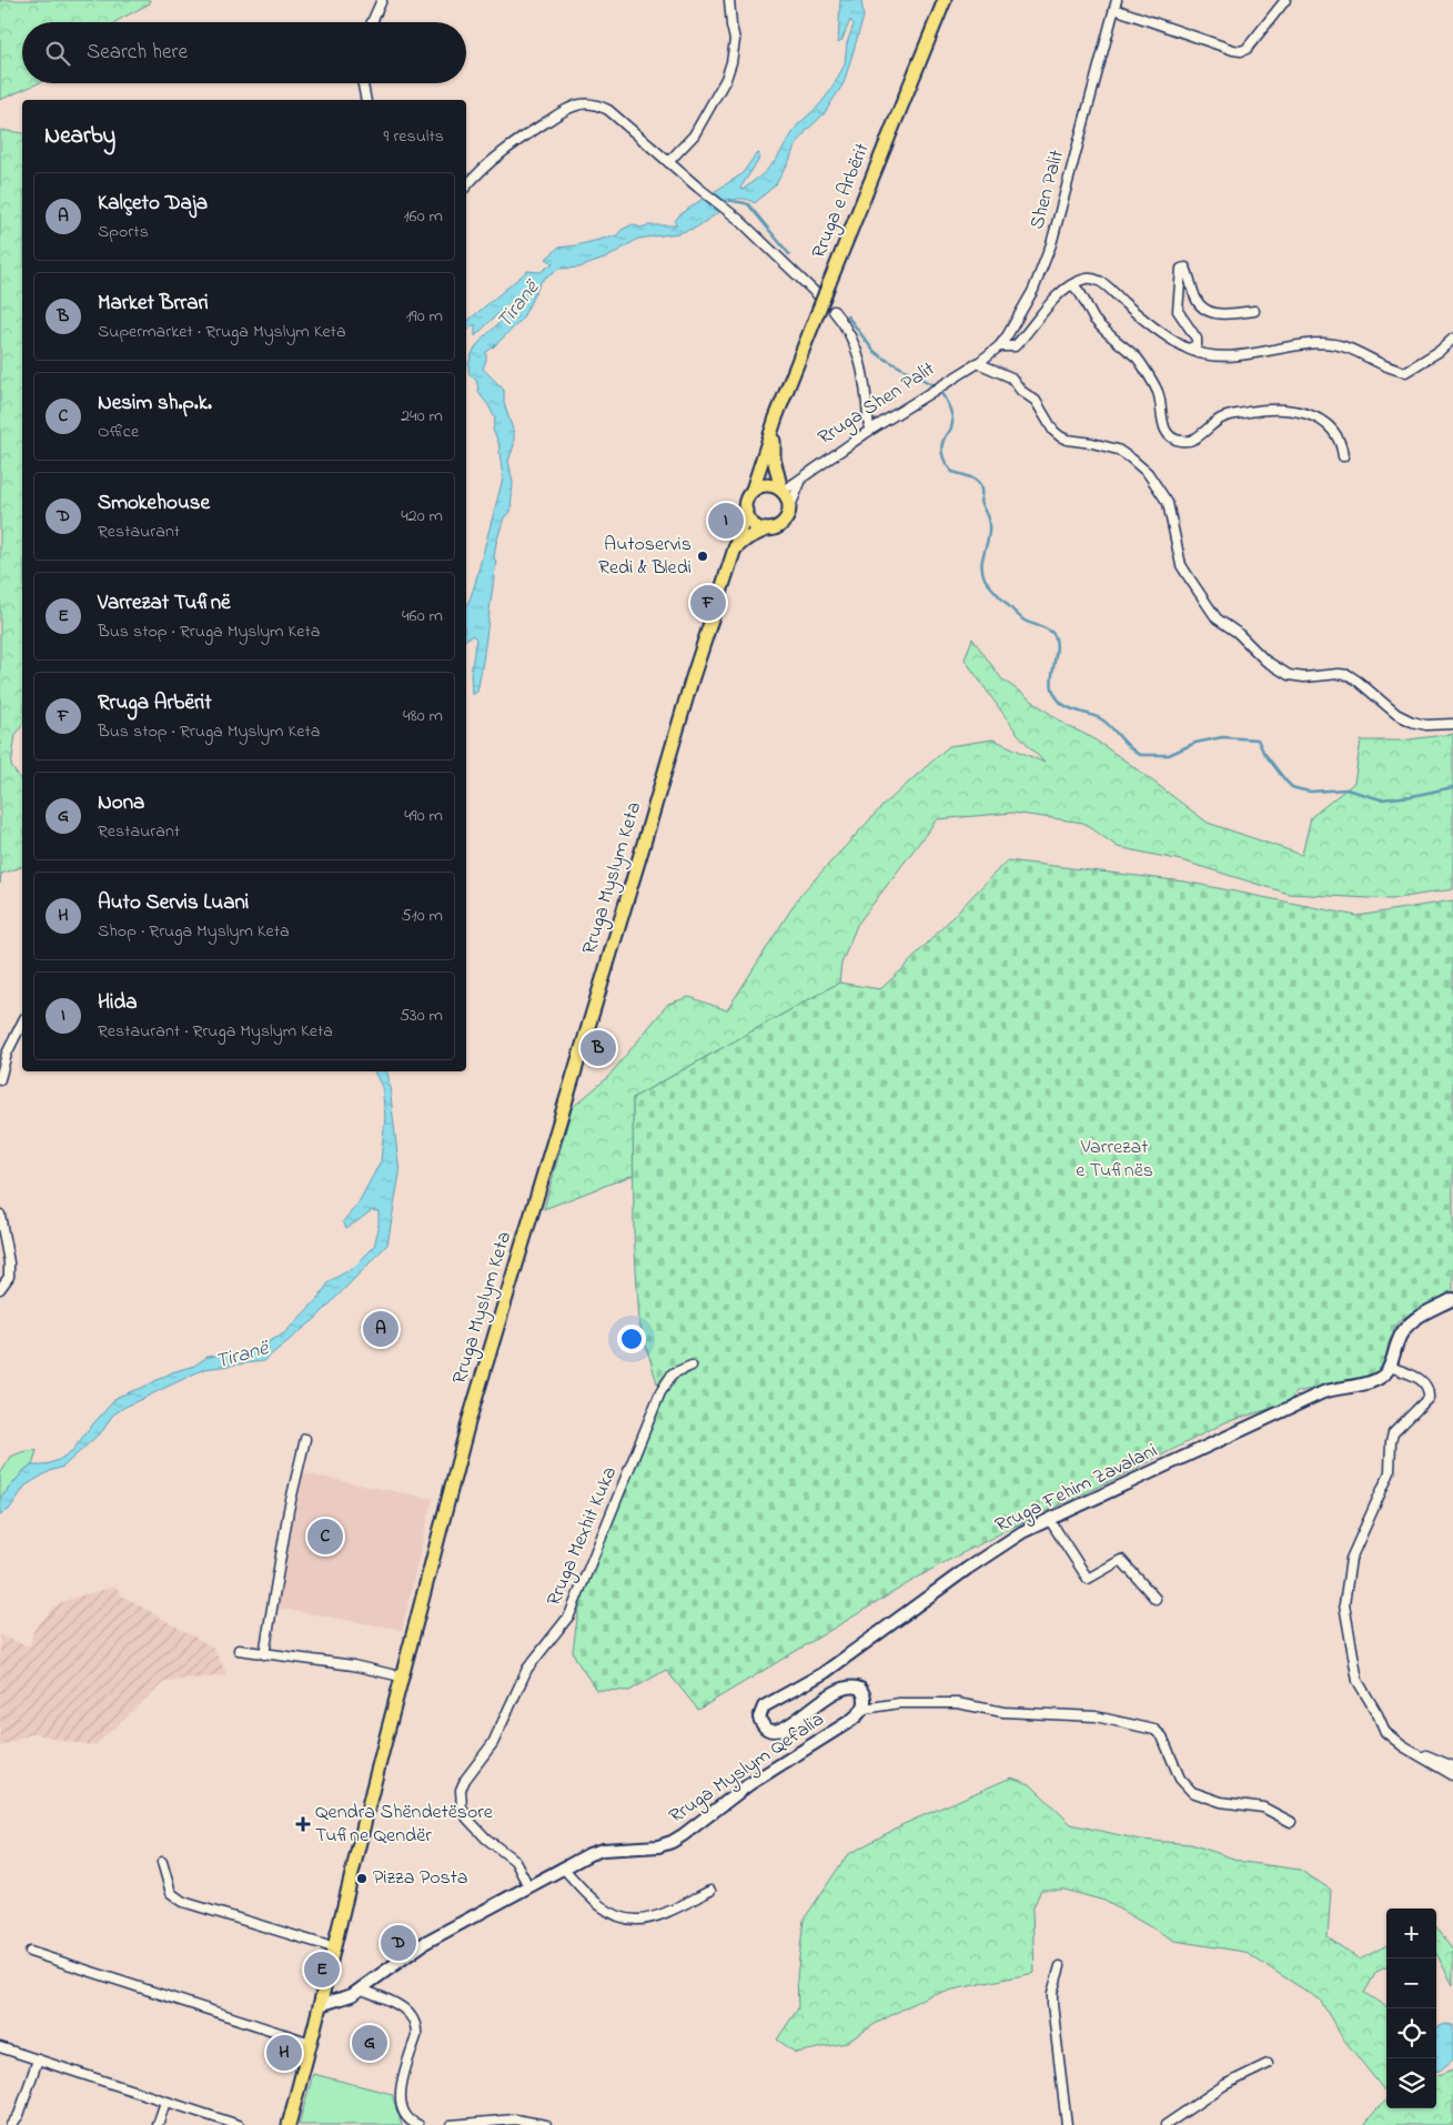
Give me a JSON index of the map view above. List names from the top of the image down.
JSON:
{
  "streets": {
    "main road": ["Rruga e Arbërit", "Rruga Myslym Keta"],
    "street": [
      "Shen Palit",
      "Rruga Shen Palit",
      "Rruga Fehim Zavalani",
      "Rruga Mexhit Kuka",
      "Rruga Myslym Qefalia"
    ]
  },
  "crossings": [
    ["Shen Palit", "Rruga Shen Palit"],
    ["Rruga e Arbërit", "Rruga Shen Palit"],
    ["Rruga e Arbërit", "Rruga Myslym Keta"],
    ["Rruga Shen Palit", "Rruga Myslym Keta"],
    ["Rruga Myslym Keta", "Rruga Myslym Qefalia"],
    ["Rruga Fehim Zavalani", "Rruga Myslym Qefalia"],
    ["Rruga Mexhit Kuka", "Rruga Myslym Qefalia"]
  ],
  "water": ["Tiranë"],
  "parks": ["Varrezat e Tufinës"],
  "places": {
    "other": ["Autoservis Redi & Bledi", "Pizza Posta"],
    "health": ["Qendra Shëndetësore Tufine Qendër"]
  },
  "page": {
    "search": "Search here",
    "heading": ["Nearby", "9 results"],
    "list": [
      {
        "mark": "A",
        "name": "Kalçeto Daja",
        "note": "Sports",
        "value": "160 m"
      },
      {
        "mark": "B",
        "name": "Market Brrari",
        "note": "Supermarket · Rruga Myslym Keta",
        "value": "190 m"
      },
      {
        "mark": "C",
        "name": "Nesim sh.p.k.",
        "note": "Office",
        "value": "240 m"
      },
      {
        "mark": "D",
        "name": "Smokehouse",
        "note": "Restaurant",
        "value": "420 m"
      },
      {
        "mark": "E",
        "name": "Varrezat Tufinë",
        "note": "Bus stop · Rruga Myslym Keta",
        "value": "460 m"
      },
      {
        "mark": "F",
        "name": "Rruga Arbërit",
        "note": "Bus stop · Rruga Myslym Keta",
        "value": "480 m"
      },
      {
        "mark": "G",
        "name": "Nona",
        "note": "Restaurant",
        "value": "490 m"
      },
      {
        "mark": "H",
        "name": "Auto Servis Luani",
        "note": "Shop · Rruga Myslym Keta",
        "value": "510 m"
      },
      {
        "mark": "I",
        "name": "Hida",
        "note": "Restaurant · Rruga Myslym Keta",
        "value": "530 m"
      }
    ],
    "pins": [
      "I",
      "F",
      "B",
      "A",
      "C",
      "D",
      "E",
      "G",
      "H"
    ],
    "map_buttons": ["+", "−"]
  }
}
